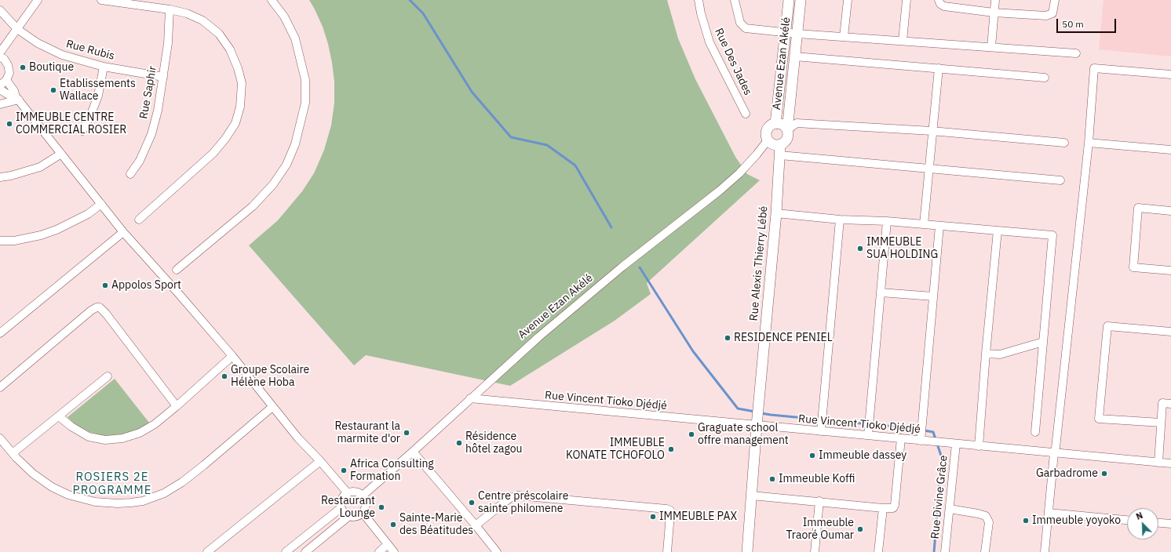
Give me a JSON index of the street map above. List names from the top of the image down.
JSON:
{
  "streets": {
    "main road": ["Avenue Ezan Akélé", "Rue Alexis Thierry Lébé"],
    "street": [
      "Rue Rubis",
      "Rue Des Jades",
      "Rue Saphir",
      "Rue Vincent Tioko Djédjé",
      "Rue Divine Grâce"
    ]
  },
  "crossings": [
    ["Rue Rubis", "Rue Saphir"],
    ["Avenue Ezan Akélé", "Rue Alexis Thierry Lébé"],
    ["Avenue Ezan Akélé", "Rue Vincent Tioko Djédjé"],
    ["Rue Alexis Thierry Lébé", "Rue Vincent Tioko Djédjé"],
    ["Rue Vincent Tioko Djédjé", "Rue Divine Grâce"]
  ],
  "districts": ["ROSIERS 2E PROGRAMME"],
  "places": [
    "Boutique",
    "Etablissements Wallace",
    "IMMEUBLE CENTRE COMMERCIAL ROSIER",
    "IMMEUBLE SUA HOLDING",
    "Appolos Sport",
    "RESIDENCE PENIEL",
    "Groupe Scolaire Hélène Hoba",
    "Restaurant la marmite d'or",
    "Graguate school offre management",
    "Résidence hôtel zagou",
    "IMMEUBLE KONATE TCHOFOLO",
    "Immeuble dassey",
    "Africa Consulting Formation",
    "Garbadrome",
    "Immeuble Koffi",
    "Centre préscolaire sainte philomene",
    "Restaurant Lounge",
    "IMMEUBLE PAX",
    "Immeuble yoyoko",
    "Sainte-Marie des Béatitudes",
    "Immeuble Traoré Oumar"
  ],
  "scale_bar": "50 m",
  "north": "top left"
}
